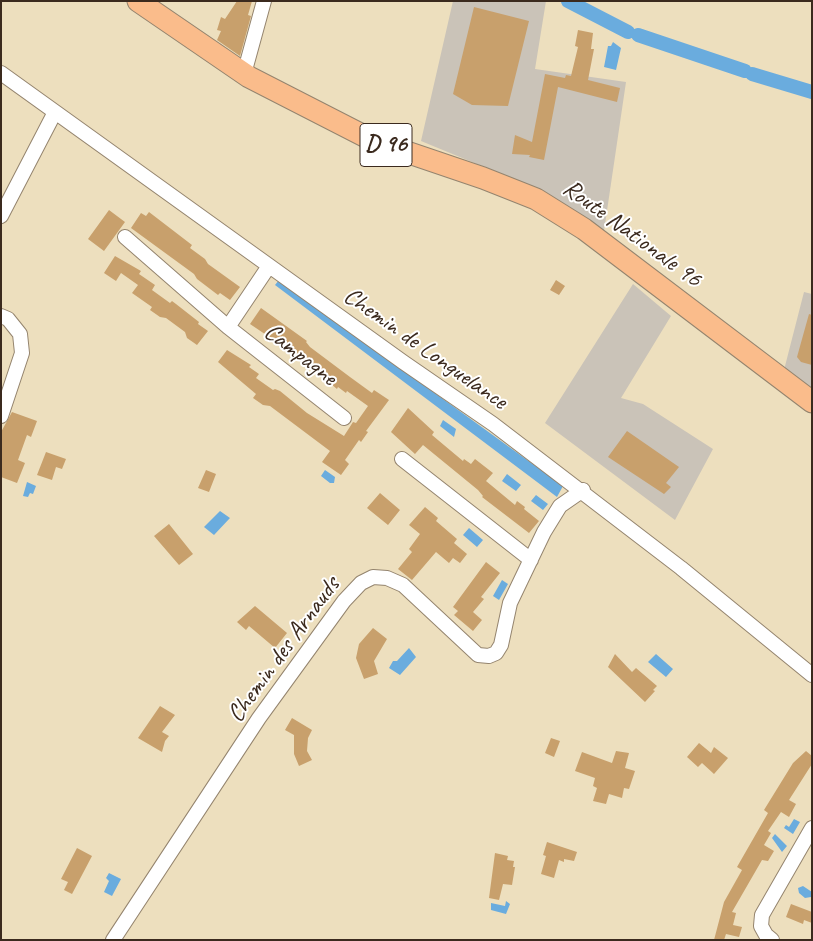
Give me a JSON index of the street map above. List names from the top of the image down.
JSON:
{
  "streets": {
    "main road": ["D 96", "Route Nationale 96"],
    "street": ["Chemin de Longuelance", "Campagne", "Chemin des Arnauds"]
  },
  "crossings": [
    ["Chemin de Longuelance", "Campagne"],
    ["Chemin de Longuelance", "Chemin des Arnauds"]
  ]
}
